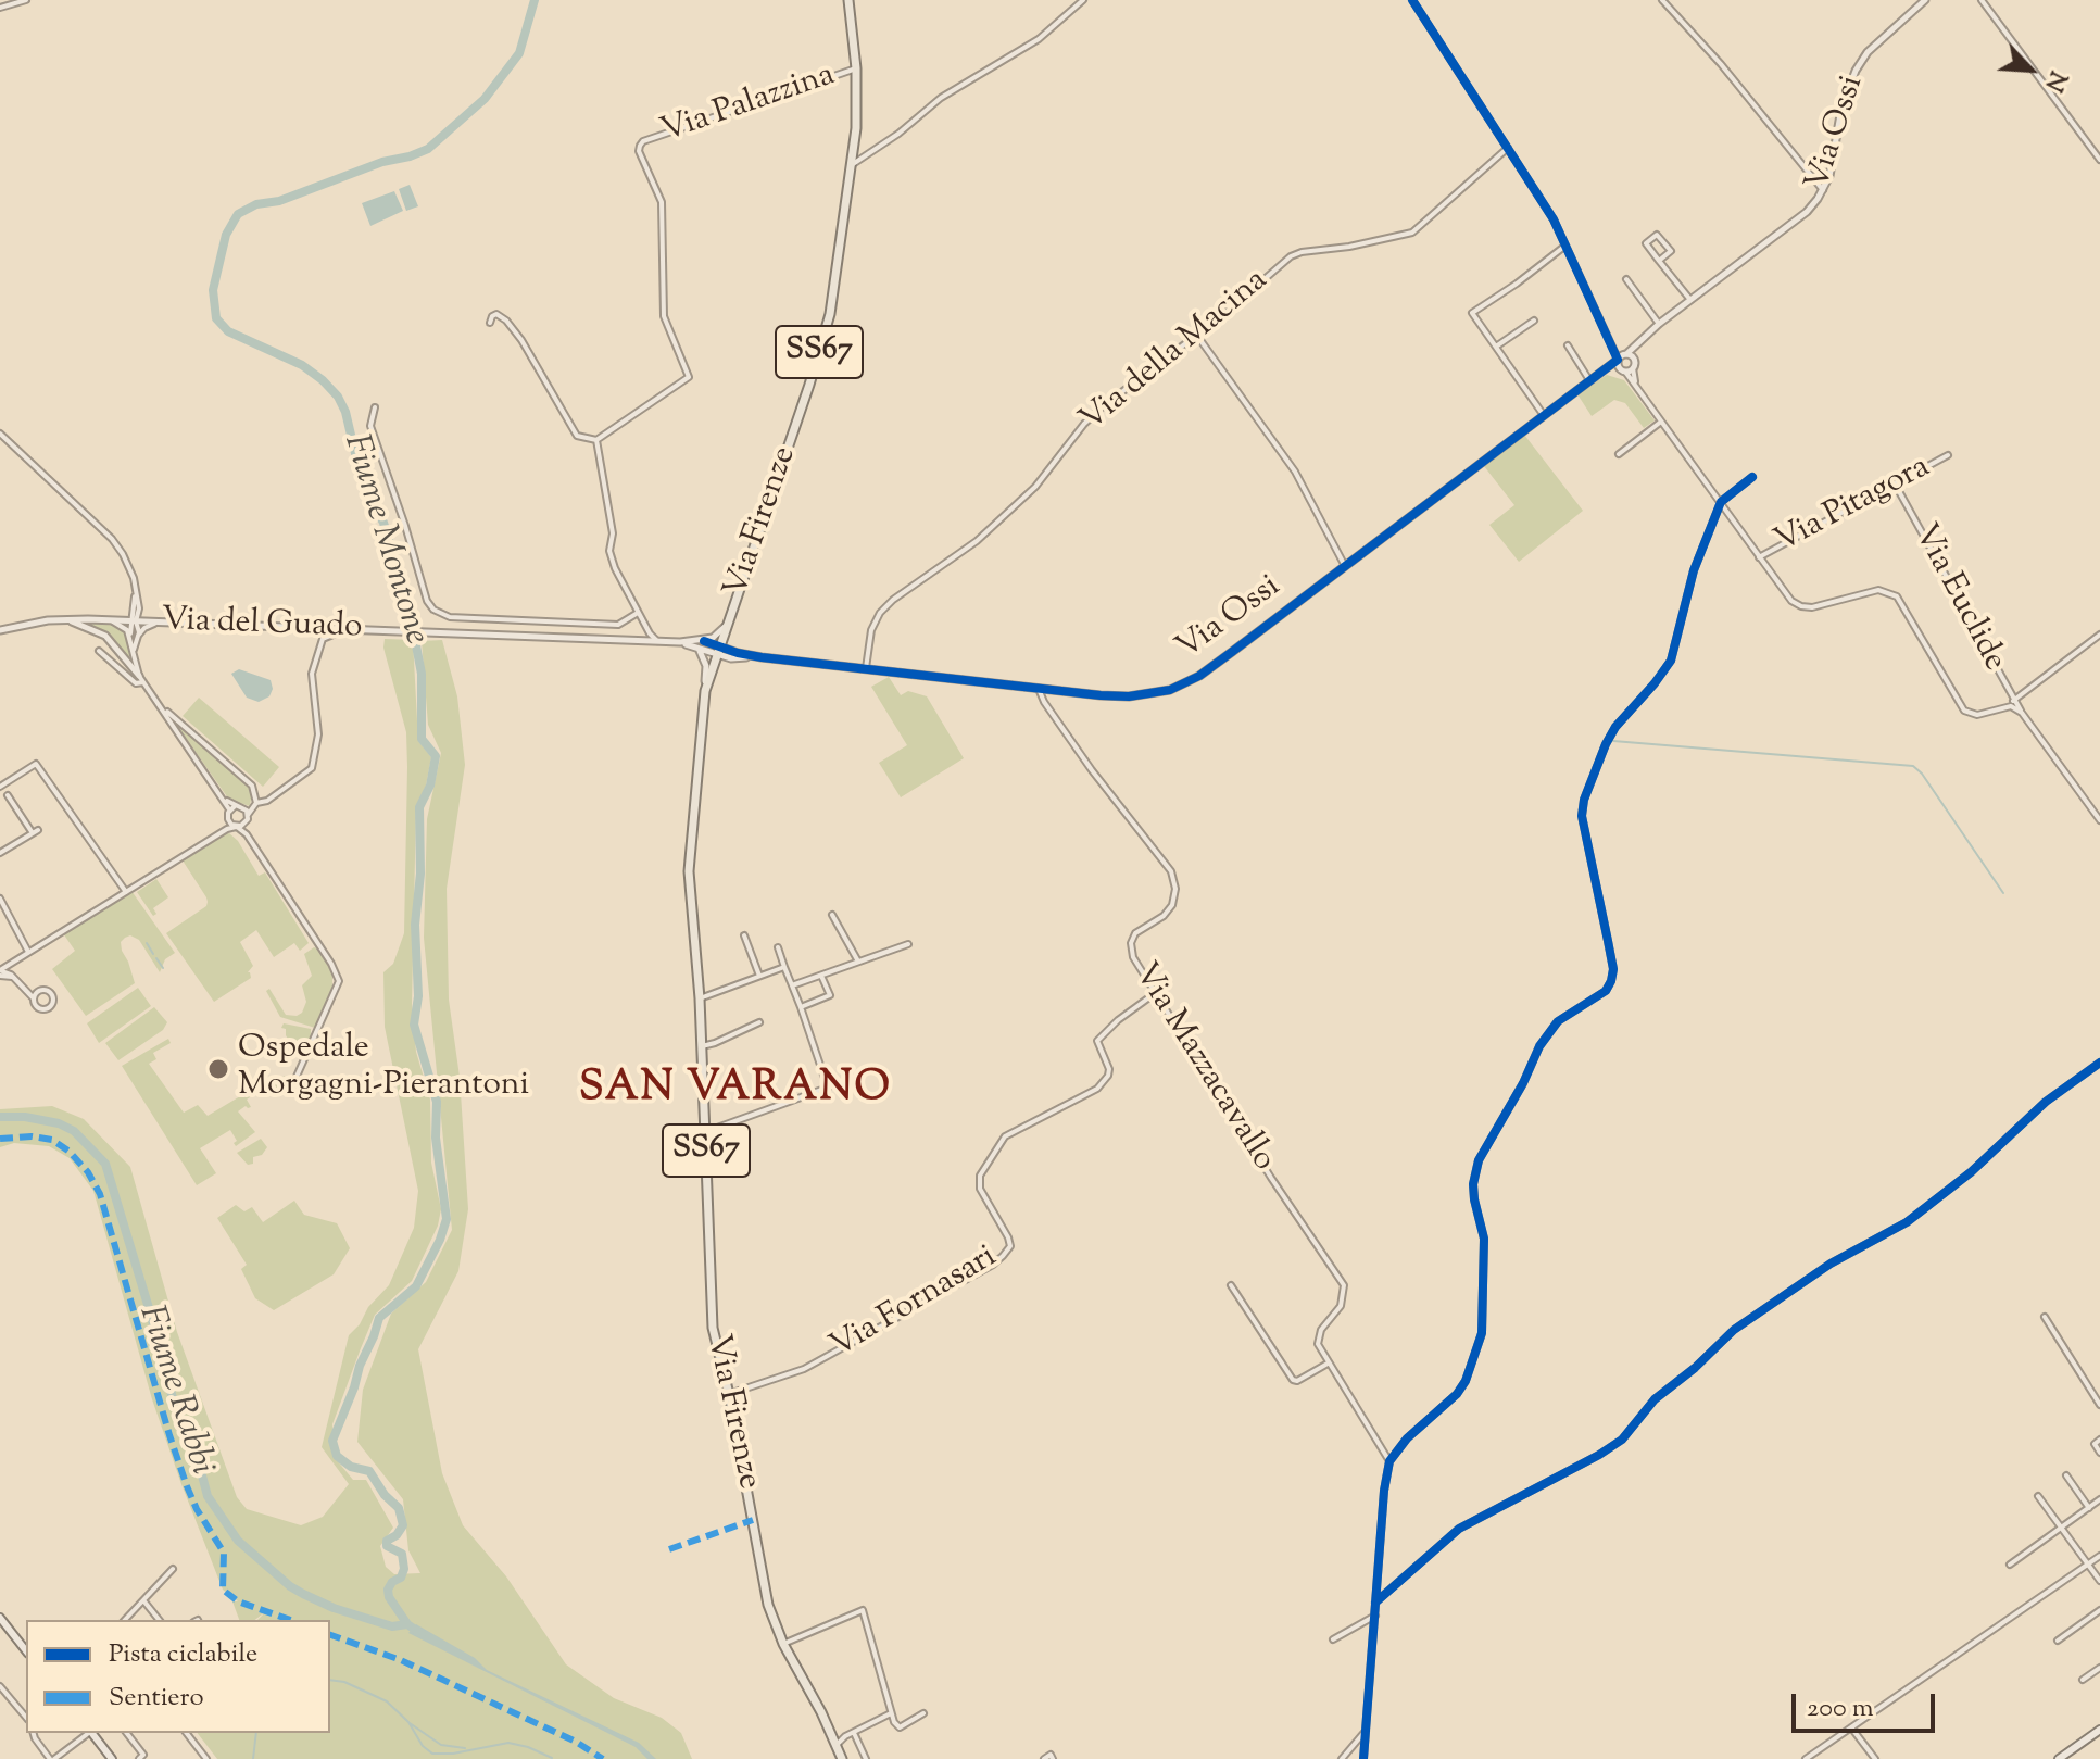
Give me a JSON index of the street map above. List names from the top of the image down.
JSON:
{
  "streets": {
    "main road": ["SS67", "Via Firenze"],
    "street": [
      "Via Palazzina",
      "Via Ossi",
      "Via della Macina",
      "Via Pitagora",
      "Via Euclide",
      "Via del Guado",
      "Via Mazzacavallo",
      "Via Fornasari"
    ]
  },
  "crossings": [
    ["Via Palazzina", "Via Firenze"],
    ["Via Ossi", "Via della Macina"],
    ["Via Ossi", "Via Firenze"],
    ["Via Ossi", "Via del Guado"],
    ["Via Ossi", "Via Mazzacavallo"],
    ["Via Pitagora", "Via Euclide"],
    ["Via Firenze", "Via del Guado"],
    ["Via Firenze", "Via Fornasari"],
    ["Via Mazzacavallo", "Via Fornasari"]
  ],
  "districts": ["SAN VARANO"],
  "water": ["Fiume Montone", "Fiume Rabbi"],
  "places": ["Ospedale Morgagni-Pierantoni"],
  "legend": ["Pista ciclabile", "Sentiero"],
  "scale_bar": "200 m",
  "north": "bottom right"
}
